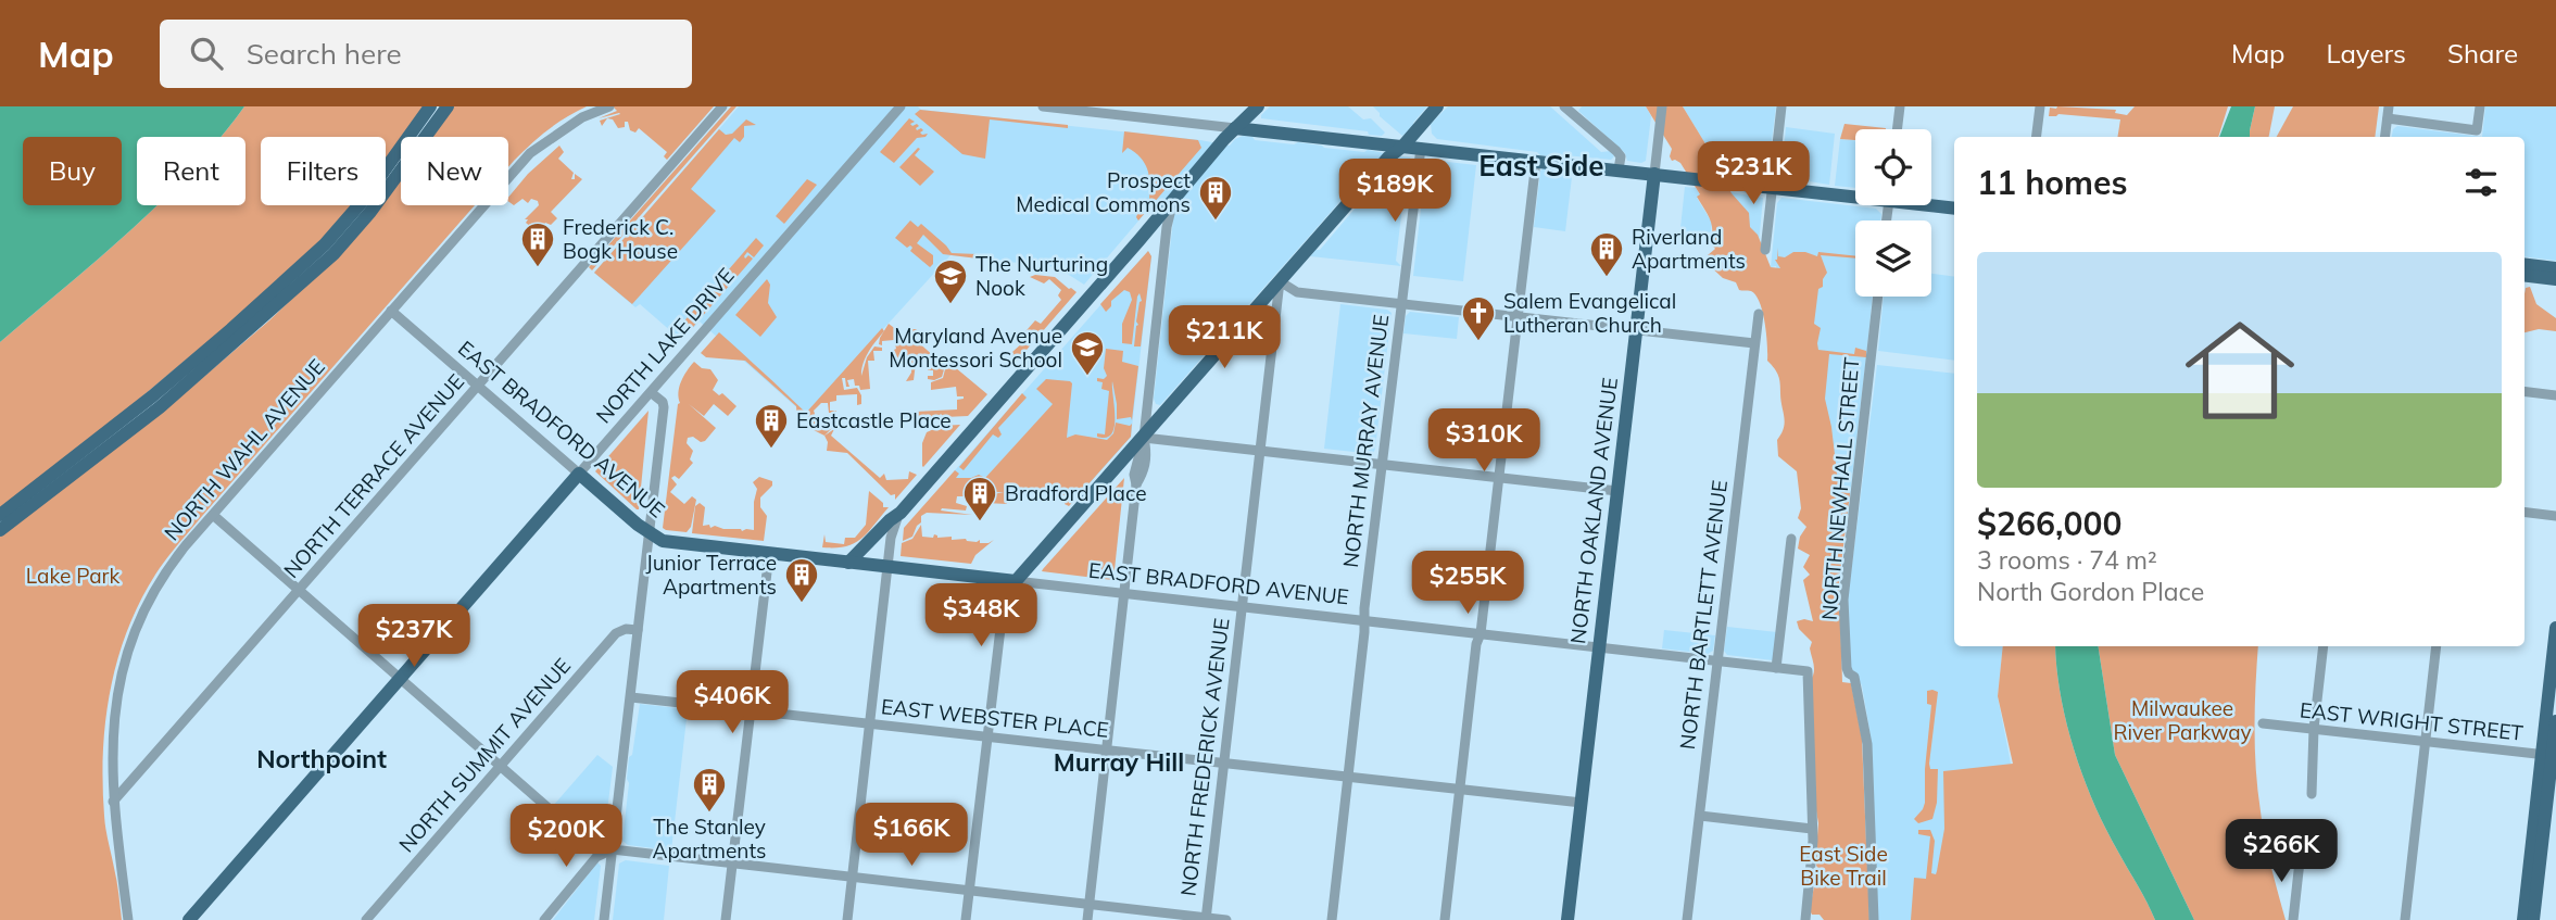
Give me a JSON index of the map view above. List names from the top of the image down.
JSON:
{
  "streets": {
    "main road": ["NORTH LAKE DRIVE", "EAST BRADFORD AVENUE", "NORTH OAKLAND AVENUE"],
    "street": [
      "NORTH MURRAY AVENUE",
      "NORTH WAHL AVENUE",
      "NORTH TERRACE AVENUE",
      "NORTH NEWHALL STREET",
      "NORTH BARTLETT AVENUE",
      "EAST WEBSTER PLACE",
      "EAST WRIGHT STREET",
      "NORTH SUMMIT AVENUE",
      "NORTH FREDERICK AVENUE"
    ]
  },
  "crossings": [
    ["NORTH LAKE DRIVE", "EAST BRADFORD AVENUE"],
    ["EAST BRADFORD AVENUE", "NORTH MURRAY AVENUE"],
    ["EAST BRADFORD AVENUE", "NORTH WAHL AVENUE"],
    ["EAST BRADFORD AVENUE", "NORTH TERRACE AVENUE"],
    ["EAST BRADFORD AVENUE", "NORTH OAKLAND AVENUE"],
    ["EAST BRADFORD AVENUE", "NORTH BARTLETT AVENUE"],
    ["EAST BRADFORD AVENUE", "NORTH FREDERICK AVENUE"],
    ["NORTH MURRAY AVENUE", "EAST WEBSTER PLACE"],
    ["NORTH WAHL AVENUE", "NORTH TERRACE AVENUE"],
    ["NORTH OAKLAND AVENUE", "EAST WEBSTER PLACE"],
    ["EAST WEBSTER PLACE", "NORTH FREDERICK AVENUE"]
  ],
  "districts": ["East Side", "Northpoint", "Murray Hill"],
  "parks": ["Lake Park", "Milwaukee River Parkway", "East Side Bike Trail"],
  "places": {
    "building": [
      "Prospect Medical Commons",
      "Frederick C. Bogk House",
      "Riverland Apartments",
      "Eastcastle Place",
      "Bradford Place",
      "Junior Terrace Apartments",
      "The Stanley Apartments"
    ],
    "school or university": ["The Nurturing Nook", "Maryland Avenue Montessori School"],
    "church": ["Salem Evangelical Lutheran Church"]
  },
  "page": {
    "header": "Map",
    "search": "Search here",
    "nav": ["Map", "Layers", "Share"],
    "chip": [
      "Buy",
      "Rent",
      "Filters",
      "New"
    ],
    "heading": "11 homes",
    "price": [
      "$231K",
      "$189K",
      "$211K",
      "$310K",
      "$255K",
      "$348K",
      "$237K",
      "$406K",
      "$166K",
      "$200K",
      "$266K"
    ],
    "list": [
      {
        "name": "$266,000",
        "note": "3 rooms · 74 m² · North Gordon Place"
      }
    ]
  }
}
